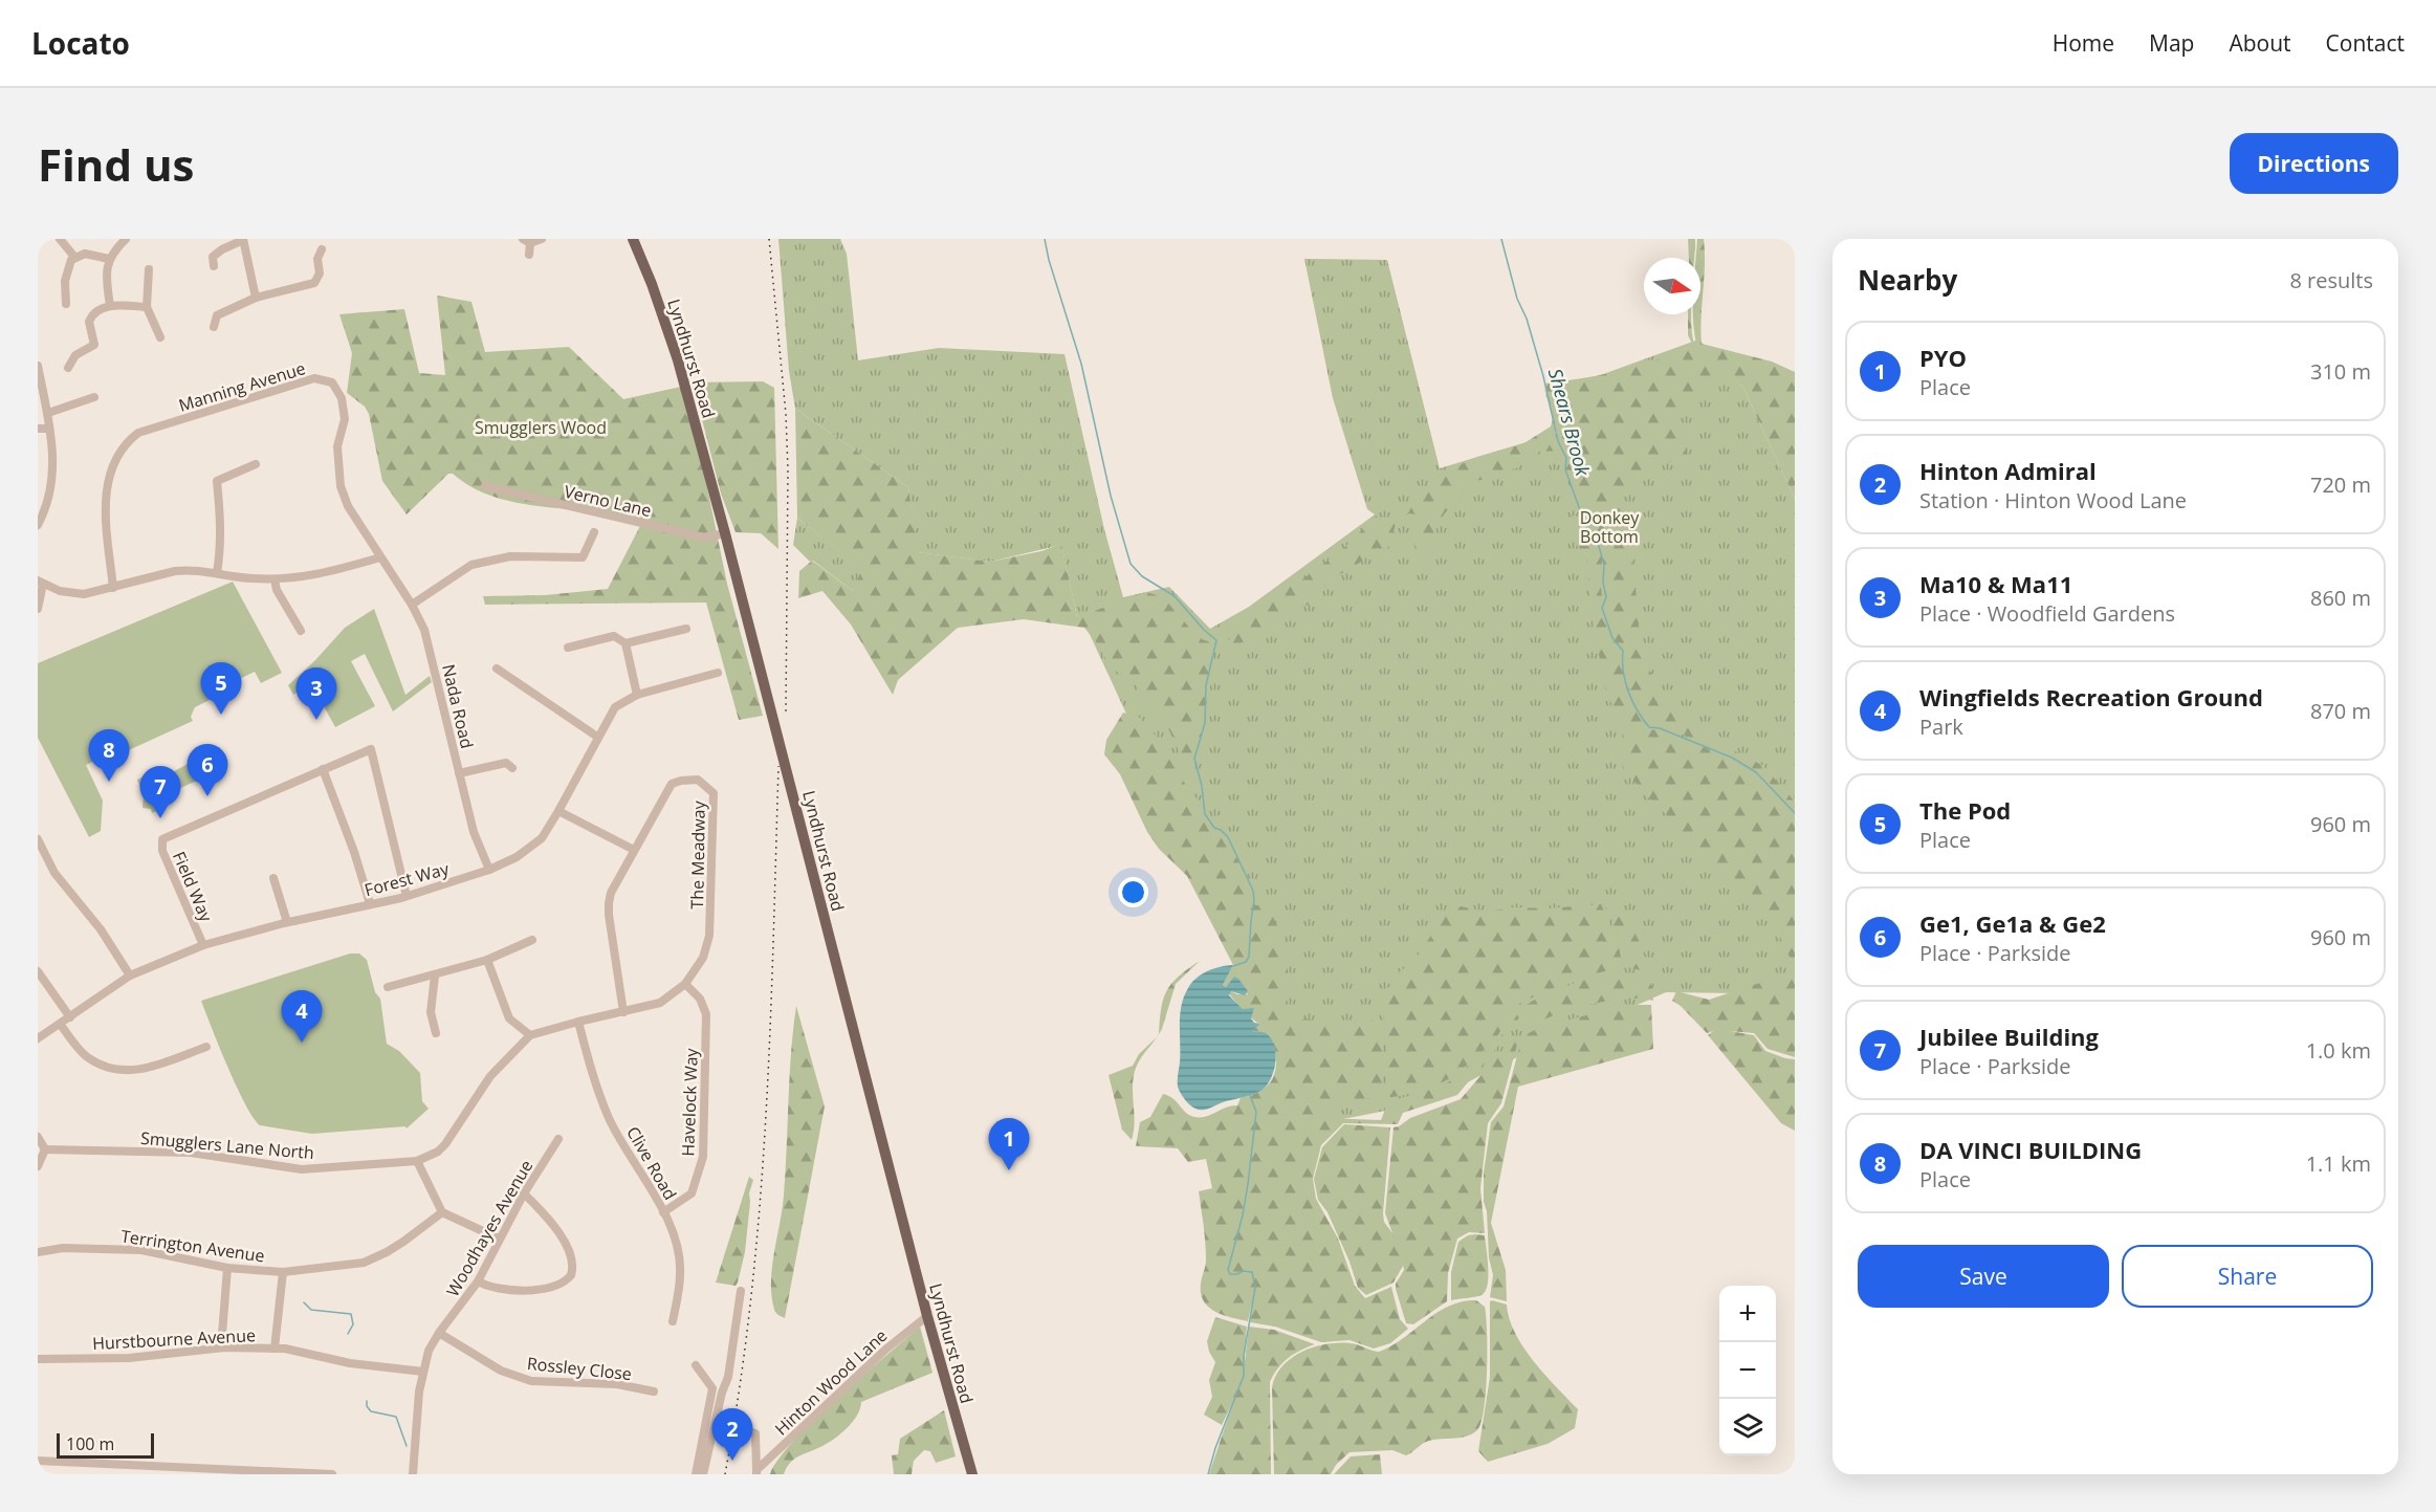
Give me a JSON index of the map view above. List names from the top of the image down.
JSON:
{
  "streets": {
    "main road": ["Lyndhurst Road"],
    "street": [
      "Manning Avenue",
      "Verno Lane",
      "Nada Road",
      "The Meadway",
      "Forest Way",
      "Field Way",
      "Havelock Way",
      "Smugglers Lane North",
      "Clive Road",
      "Woodhayes Avenue",
      "Terrington Avenue",
      "Hurstbourne Avenue",
      "Rossley Close",
      "Hinton Wood Lane"
    ]
  },
  "crossings": [
    ["Lyndhurst Road", "Verno Lane"],
    ["Lyndhurst Road", "Hinton Wood Lane"],
    ["Manning Avenue", "Nada Road"],
    ["Nada Road", "Forest Way"],
    ["The Meadway", "Havelock Way"],
    ["The Meadway", "Smugglers Lane North"],
    ["Forest Way", "Field Way"],
    ["Havelock Way", "Clive Road"],
    ["Smugglers Lane North", "Clive Road"],
    ["Woodhayes Avenue", "Hurstbourne Avenue"],
    ["Woodhayes Avenue", "Rossley Close"]
  ],
  "water": ["Shears Brook"],
  "parks": ["Smugglers Wood", "Donkey Bottom"],
  "scale_bar": "100 m",
  "north": "right",
  "page": {
    "header": "Locato",
    "nav": [
      "Home",
      "Map",
      "About",
      "Contact"
    ],
    "buttons": [
      "Directions",
      ["Save", "Share"]
    ],
    "title": "Find us",
    "heading": ["Nearby", "8 results"],
    "list": [
      {
        "mark": "1",
        "name": "PYO",
        "note": "Place",
        "value": "310 m"
      },
      {
        "mark": "2",
        "name": "Hinton Admiral",
        "note": "Station · Hinton Wood Lane",
        "value": "720 m"
      },
      {
        "mark": "3",
        "name": "Ma10 & Ma11",
        "note": "Place · Woodfield Gardens",
        "value": "860 m"
      },
      {
        "mark": "4",
        "name": "Wingfields Recreation Ground",
        "note": "Park",
        "value": "870 m"
      },
      {
        "mark": "5",
        "name": "The Pod",
        "note": "Place",
        "value": "960 m"
      },
      {
        "mark": "6",
        "name": "Ge1, Ge1a & Ge2",
        "note": "Place · Parkside",
        "value": "960 m"
      },
      {
        "mark": "7",
        "name": "Jubilee Building",
        "note": "Place · Parkside",
        "value": "1.0 km"
      },
      {
        "mark": "8",
        "name": "DA VINCI BUILDING",
        "note": "Place",
        "value": "1.1 km"
      }
    ],
    "pins": [
      "5",
      "3",
      "8",
      "6",
      "7",
      "4",
      "1",
      "2"
    ],
    "map_buttons": ["+", "−"],
    "scale": "100 m"
  }
}
